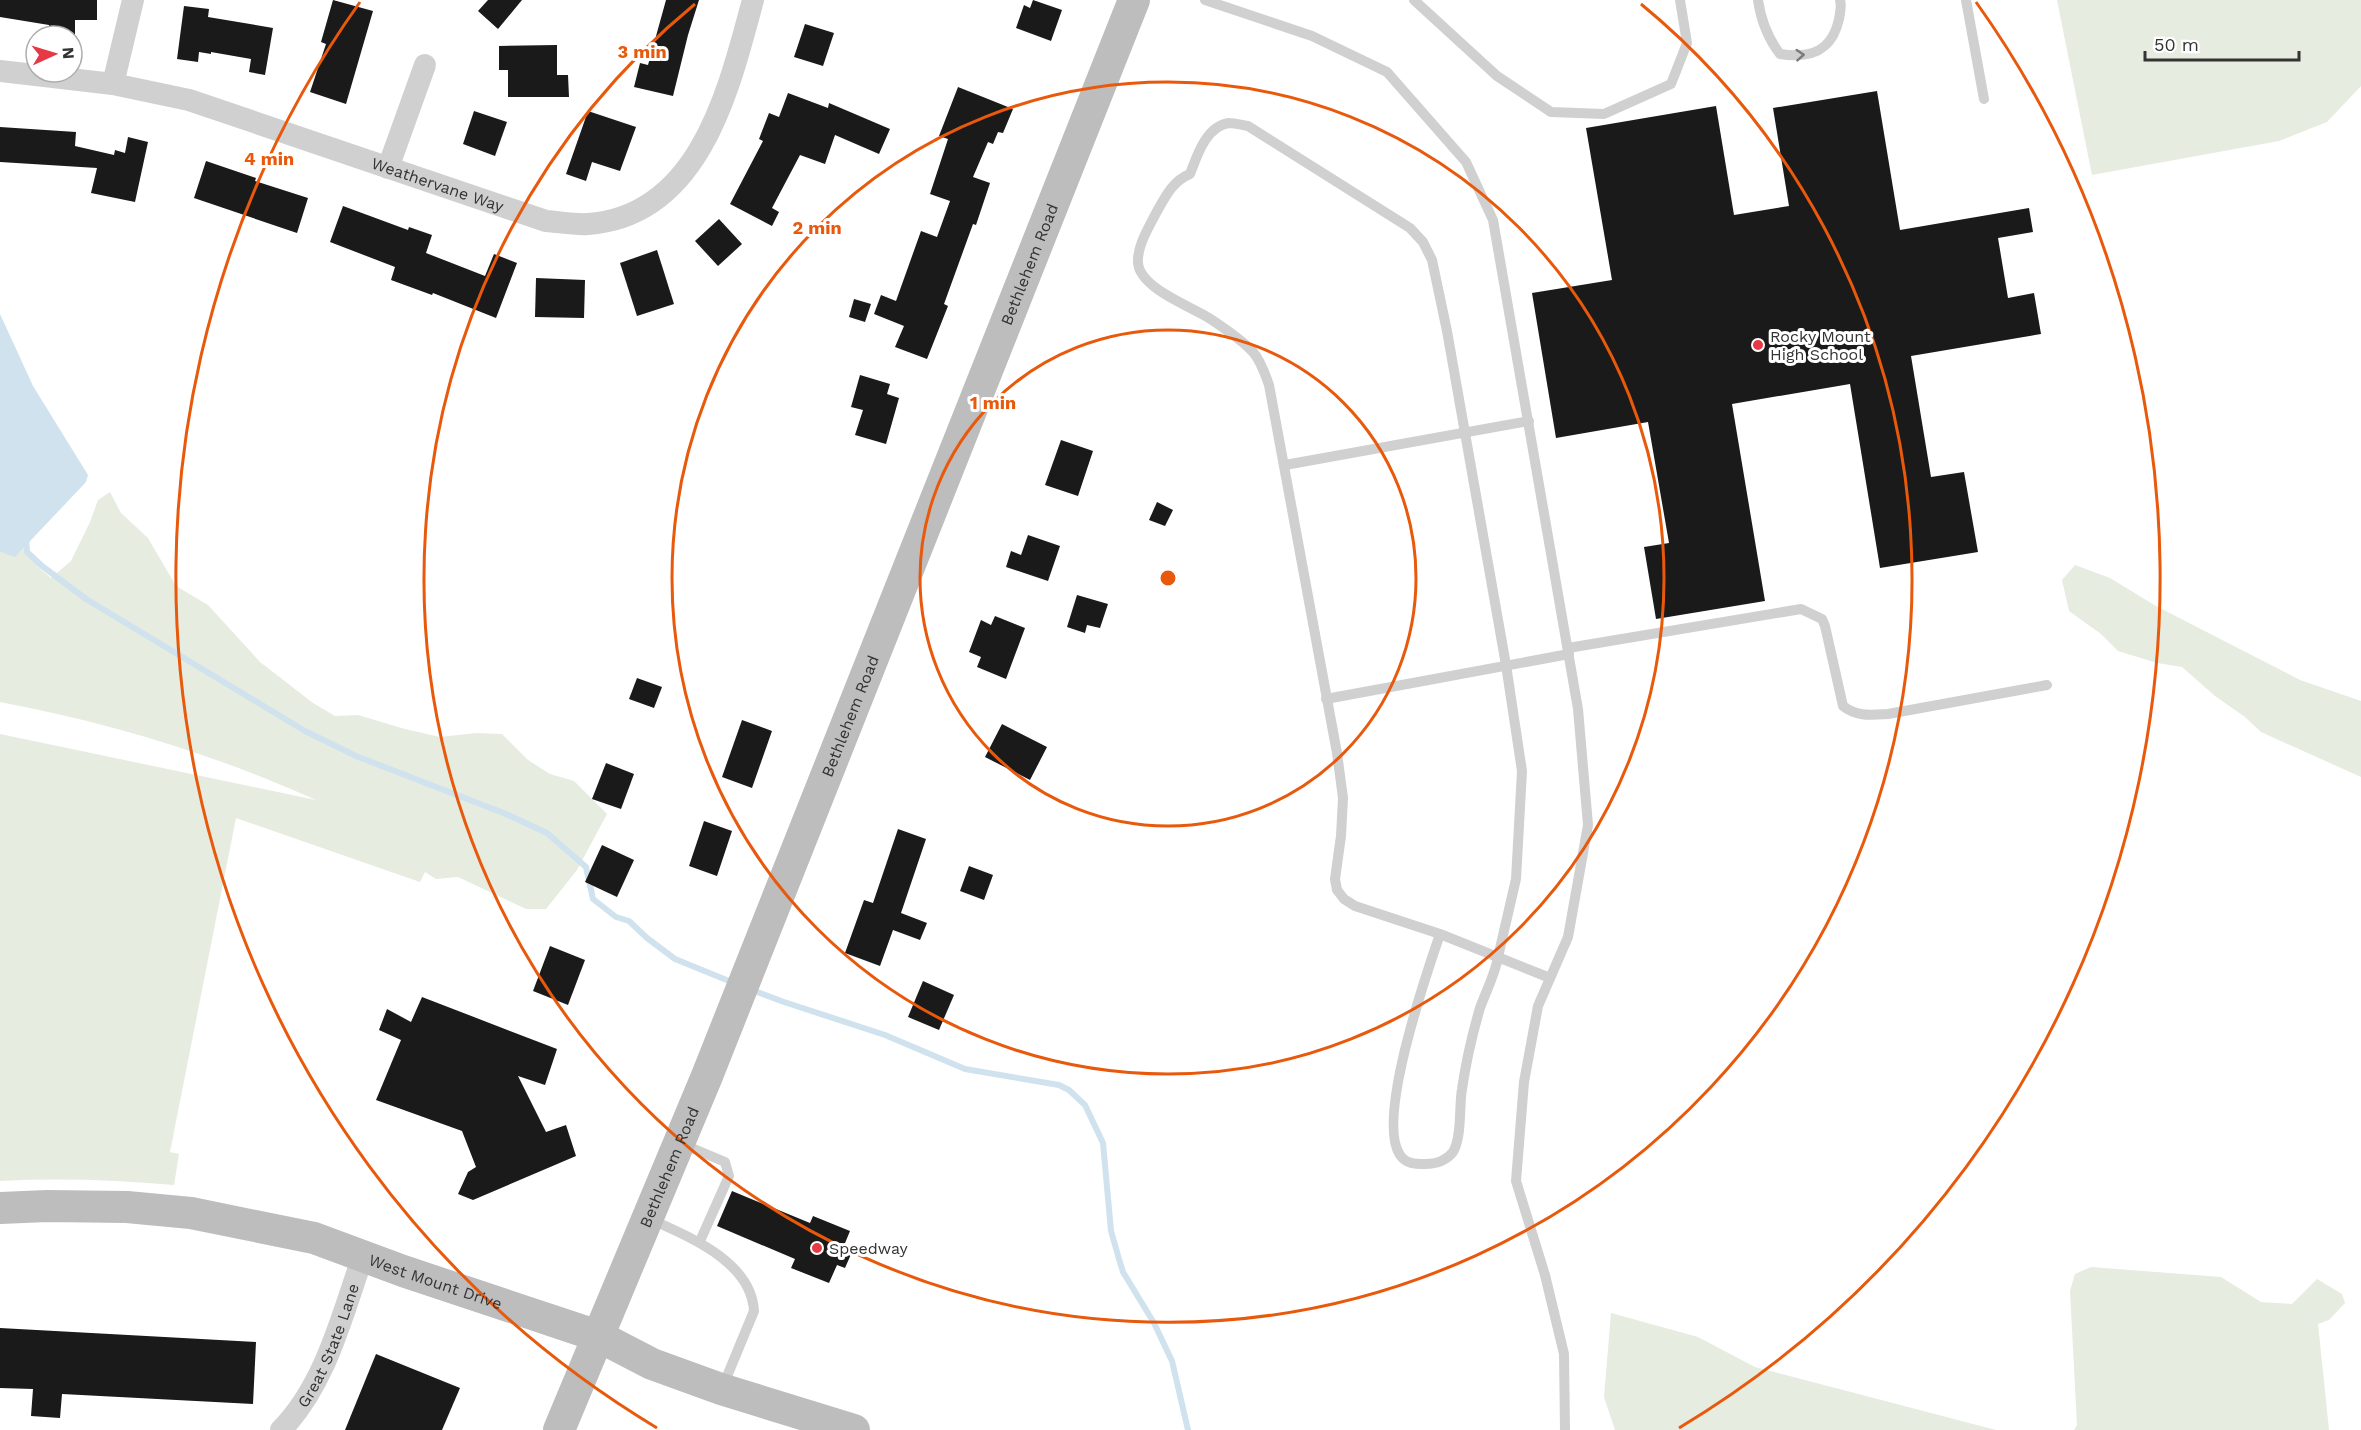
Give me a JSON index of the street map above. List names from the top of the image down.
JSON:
{
  "streets": {
    "main road": ["Bethlehem Road", "West Mount Drive"],
    "street": ["Weathervane Way", "Great State Lane"]
  },
  "crossings": [
    ["Bethlehem Road", "West Mount Drive"],
    ["West Mount Drive", "Great State Lane"]
  ],
  "places": ["Rocky Mount High School", "Speedway"],
  "scale_bar": "50 m",
  "north": "right",
  "rings": [
    "3 min",
    "4 min",
    "2 min",
    "1 min"
  ]
}
